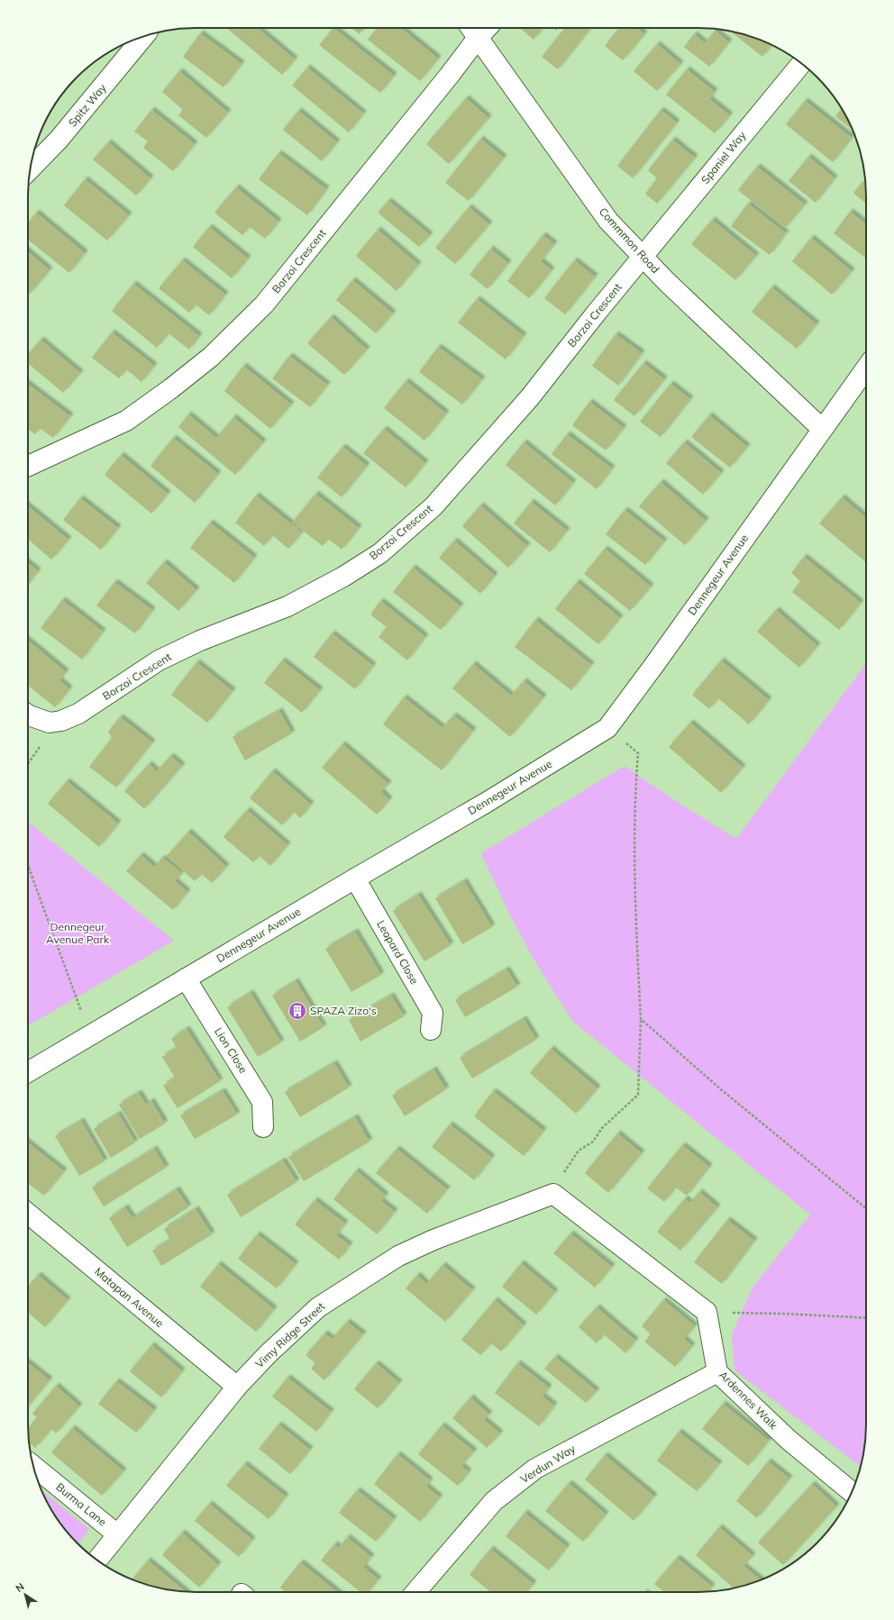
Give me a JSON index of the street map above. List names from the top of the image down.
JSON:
{
  "streets": {
    "street": [
      "Spitz Way",
      "Spaniel Way",
      "Commmon Road",
      "Borzoi Crescent",
      "Dennegeur Avenue",
      "Leopard Close",
      "Lion Close",
      "Matapan Avenue",
      "Vimy Ridge Street",
      "Ardennes Walk",
      "Verdun Way",
      "Burma Lane"
    ]
  },
  "crossings": [
    ["Spaniel Way", "Commmon Road"],
    ["Spaniel Way", "Borzoi Crescent"],
    ["Commmon Road", "Borzoi Crescent"],
    ["Commmon Road", "Dennegeur Avenue"],
    ["Dennegeur Avenue", "Leopard Close"],
    ["Dennegeur Avenue", "Lion Close"],
    ["Matapan Avenue", "Vimy Ridge Street"],
    ["Vimy Ridge Street", "Burma Lane"],
    ["Ardennes Walk", "Verdun Way"]
  ],
  "parks": ["Dennegeur Avenue Park"],
  "places": {
    "building": ["SPAZA Zizo's"]
  },
  "north": "top left"
}
